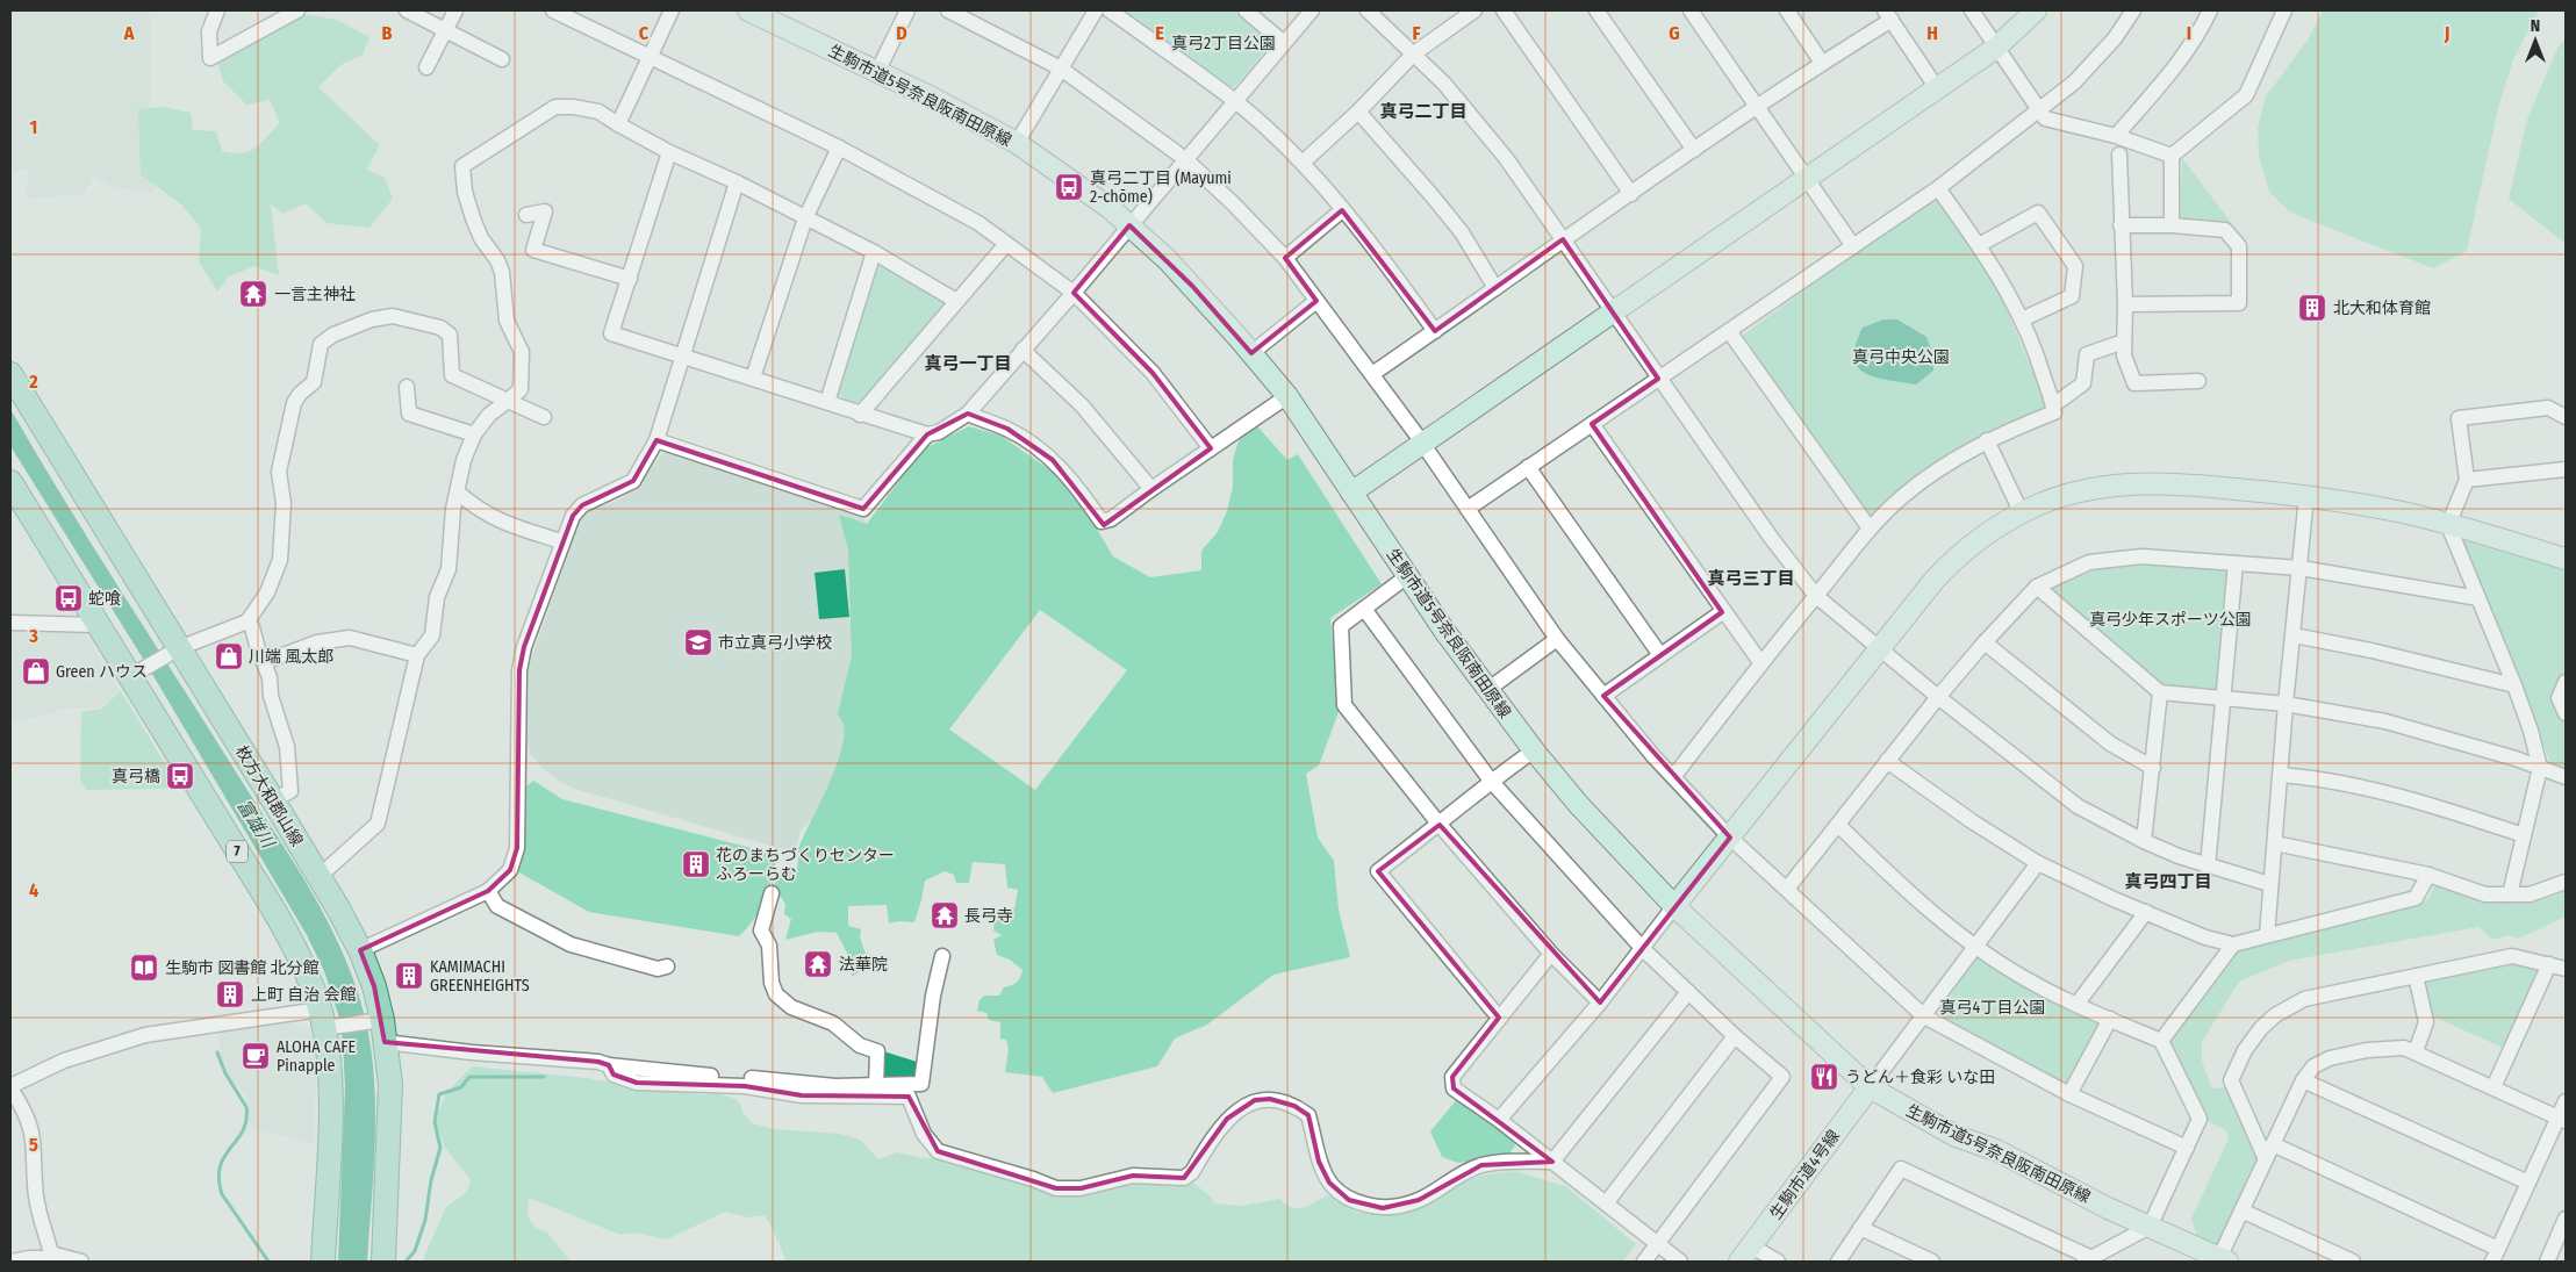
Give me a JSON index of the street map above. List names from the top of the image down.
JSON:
{
  "streets": {
    "main road": ["枚方大和郡山線", "7"],
    "street": ["生駒市道5号奈良阪南田原線", "生駒市道4号線"]
  },
  "crossings": [
    ["生駒市道5号奈良阪南田原線", "生駒市道4号線"]
  ],
  "districts": [
    "真弓二丁目",
    "真弓一丁目",
    "真弓三丁目",
    "真弓四丁目"
  ],
  "water": ["富雄川"],
  "parks": [
    "真弓2丁目公園",
    "真弓中央公園",
    "真弓少年スポーツ公園",
    "真弓4丁目公園"
  ],
  "places": {
    "bus stop": ["真弓二丁目 (Mayumi 2-chōme)", "蛇喰", "真弓橋"],
    "temple": ["一言主神社", "長弓寺", "法華院"],
    "building": [
      "北大和体育館",
      "花のまちづくりセンター ふろーらむ",
      "KAMIMACHI GREENHEIGHTS",
      "上町 自治 会館"
    ],
    "school or university": ["市立真弓小学校"],
    "shop": ["川端 風太郎", "Green ハウス"],
    "library": ["生駒市 図書館 北分館"],
    "cafe": ["ALOHA CAFE Pinapple"],
    "restaurant": ["うどん＋食彩 いな田"]
  },
  "north": "top",
  "grid": {
    "columns": [
      "A",
      "B",
      "C",
      "D",
      "E",
      "F",
      "G",
      "H",
      "I",
      "J"
    ],
    "rows": [
      "1",
      "2",
      "3",
      "4",
      "5"
    ]
  }
}
